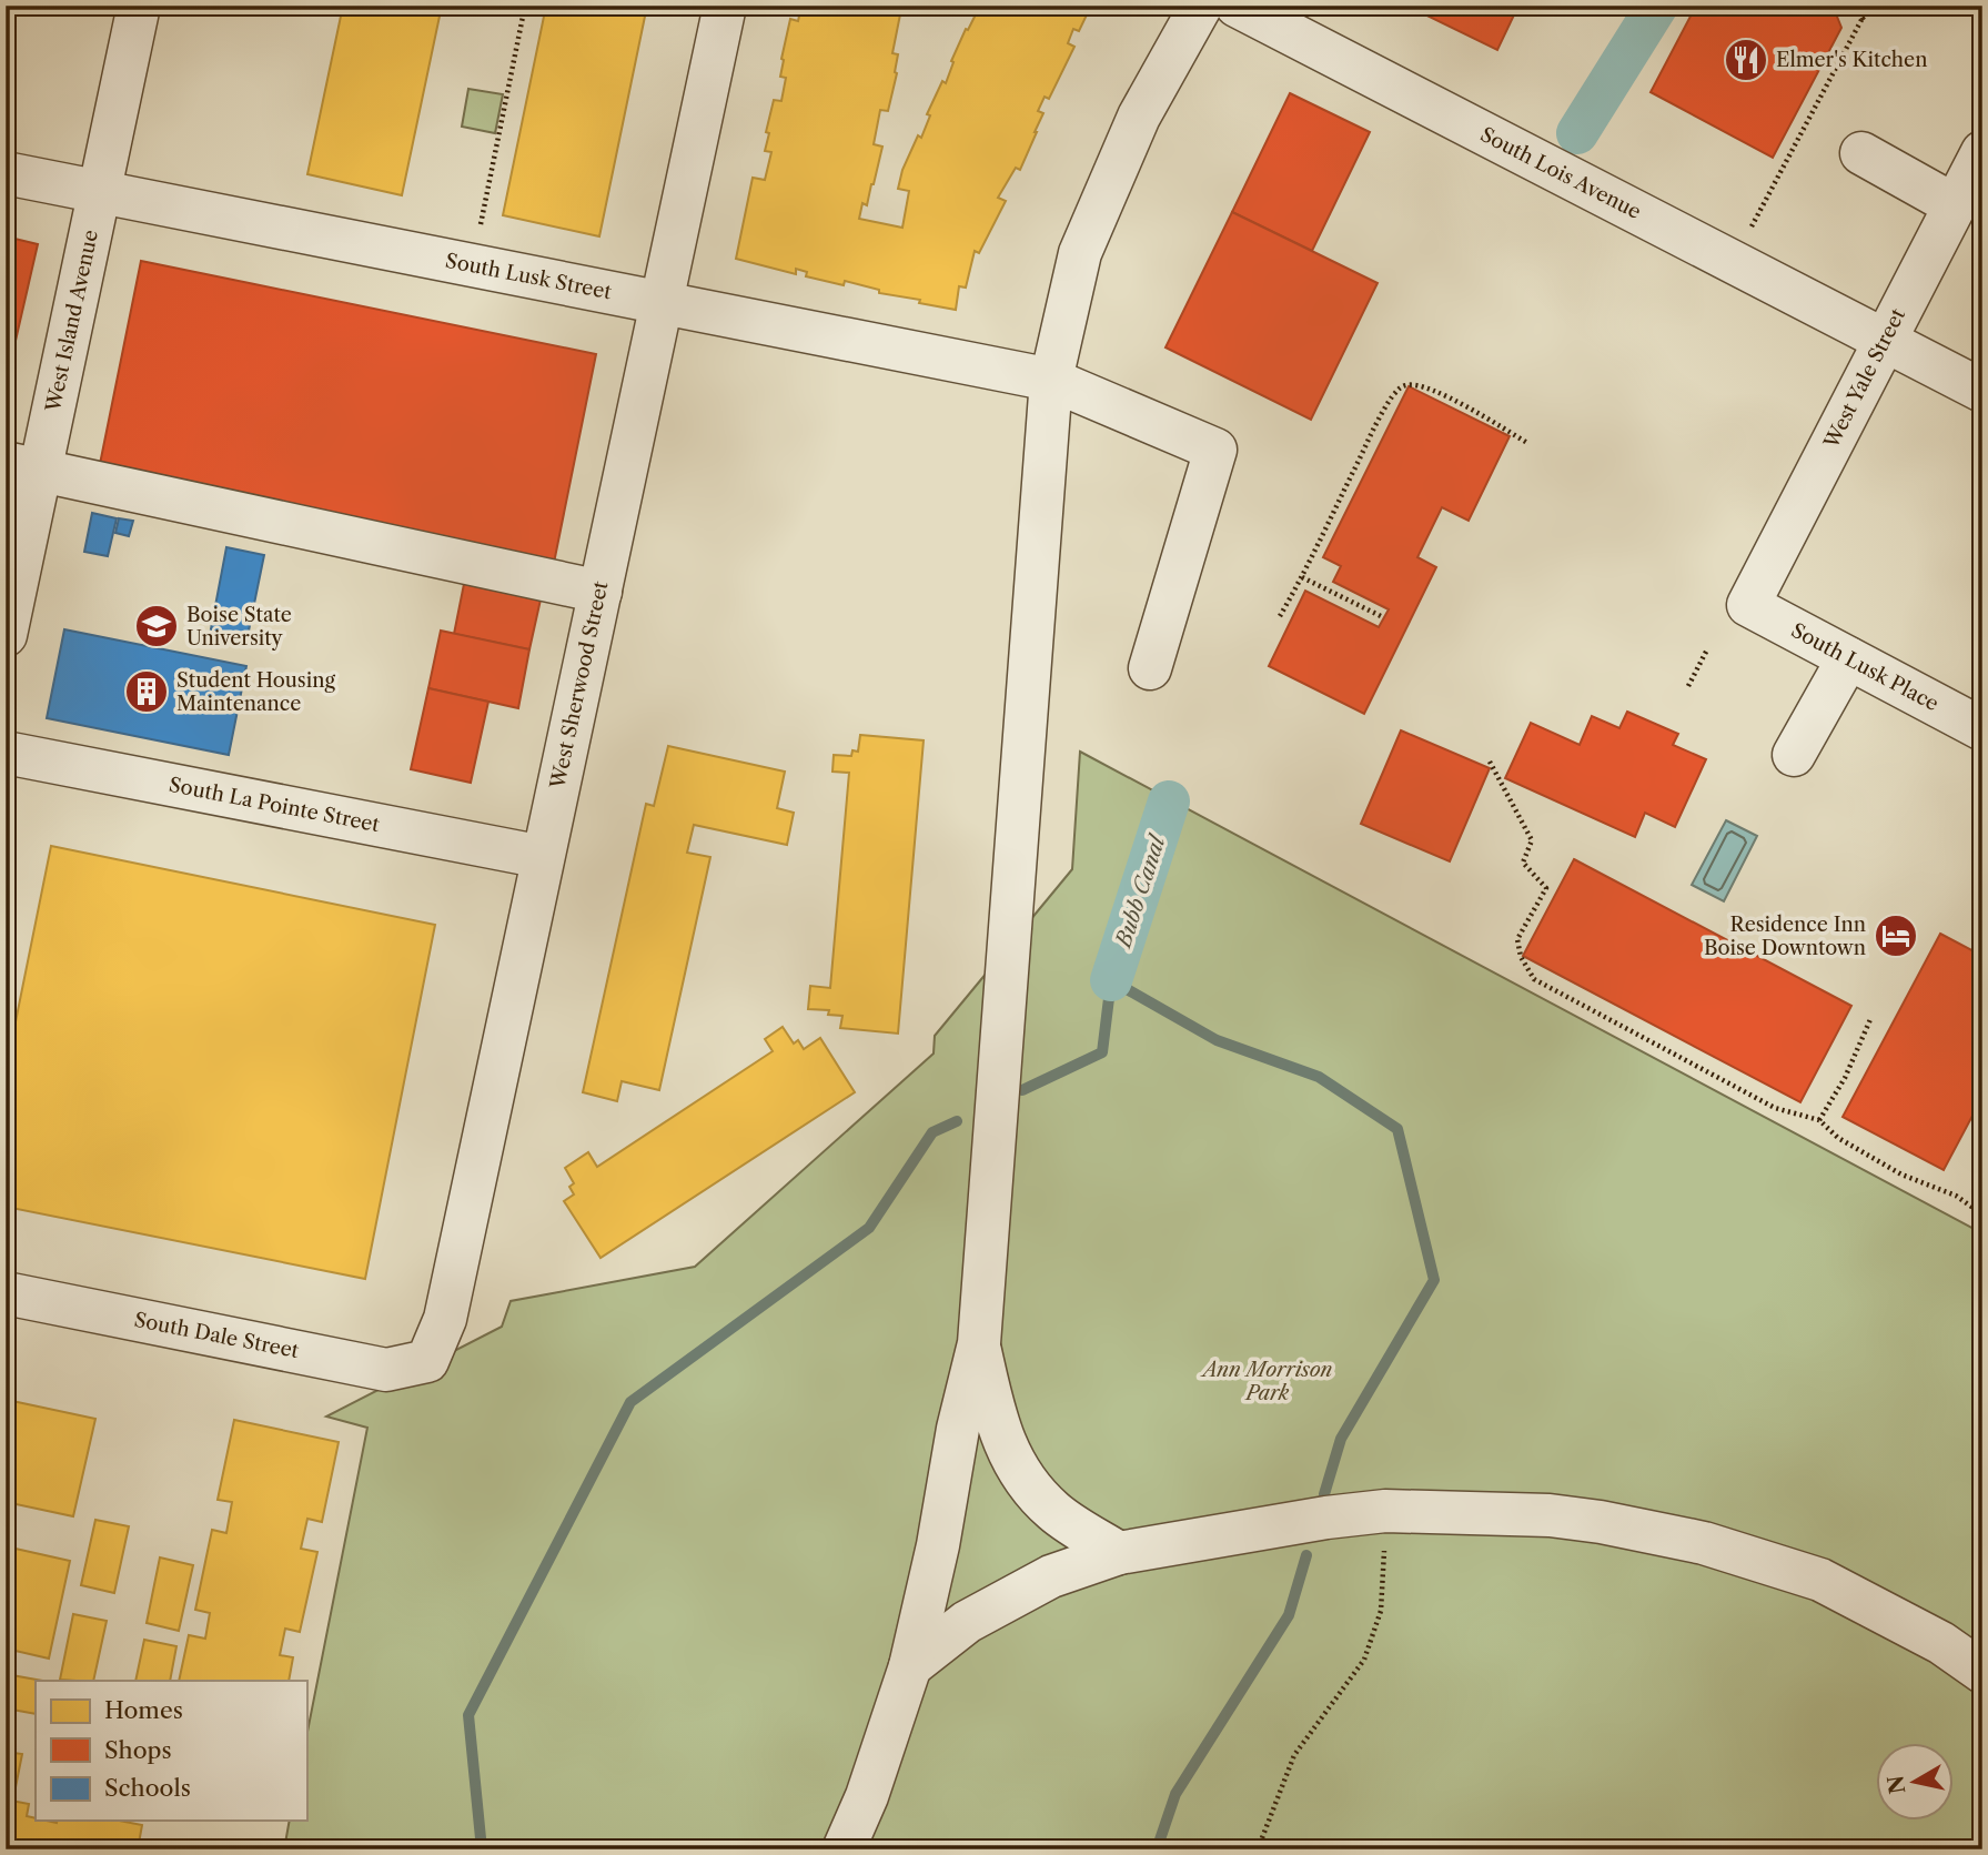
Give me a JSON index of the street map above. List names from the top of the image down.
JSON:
{
  "streets": {
    "street": [
      "South Lois Avenue",
      "South Lusk Street",
      "West Island Avenue",
      "West Yale Street",
      "South Lusk Place",
      "West Sherwood Street",
      "South La Pointe Street",
      "South Dale Street"
    ]
  },
  "crossings": [
    ["South Lois Avenue", "West Yale Street"],
    ["South Lusk Street", "West Island Avenue"],
    ["South Lusk Street", "West Sherwood Street"],
    ["West Yale Street", "South Lusk Place"],
    ["West Sherwood Street", "South La Pointe Street"],
    ["West Sherwood Street", "South Dale Street"]
  ],
  "water": ["Bubb Canal"],
  "parks": ["Ann Morrison Park"],
  "places": {
    "restaurant": ["Elmer's Kitchen"],
    "school or university": ["Boise State University"],
    "building": ["Student Housing Maintenance"],
    "hotel": ["Residence Inn Boise Downtown"]
  },
  "legend": ["Homes", "Shops", "Schools"],
  "north": "left"
}
